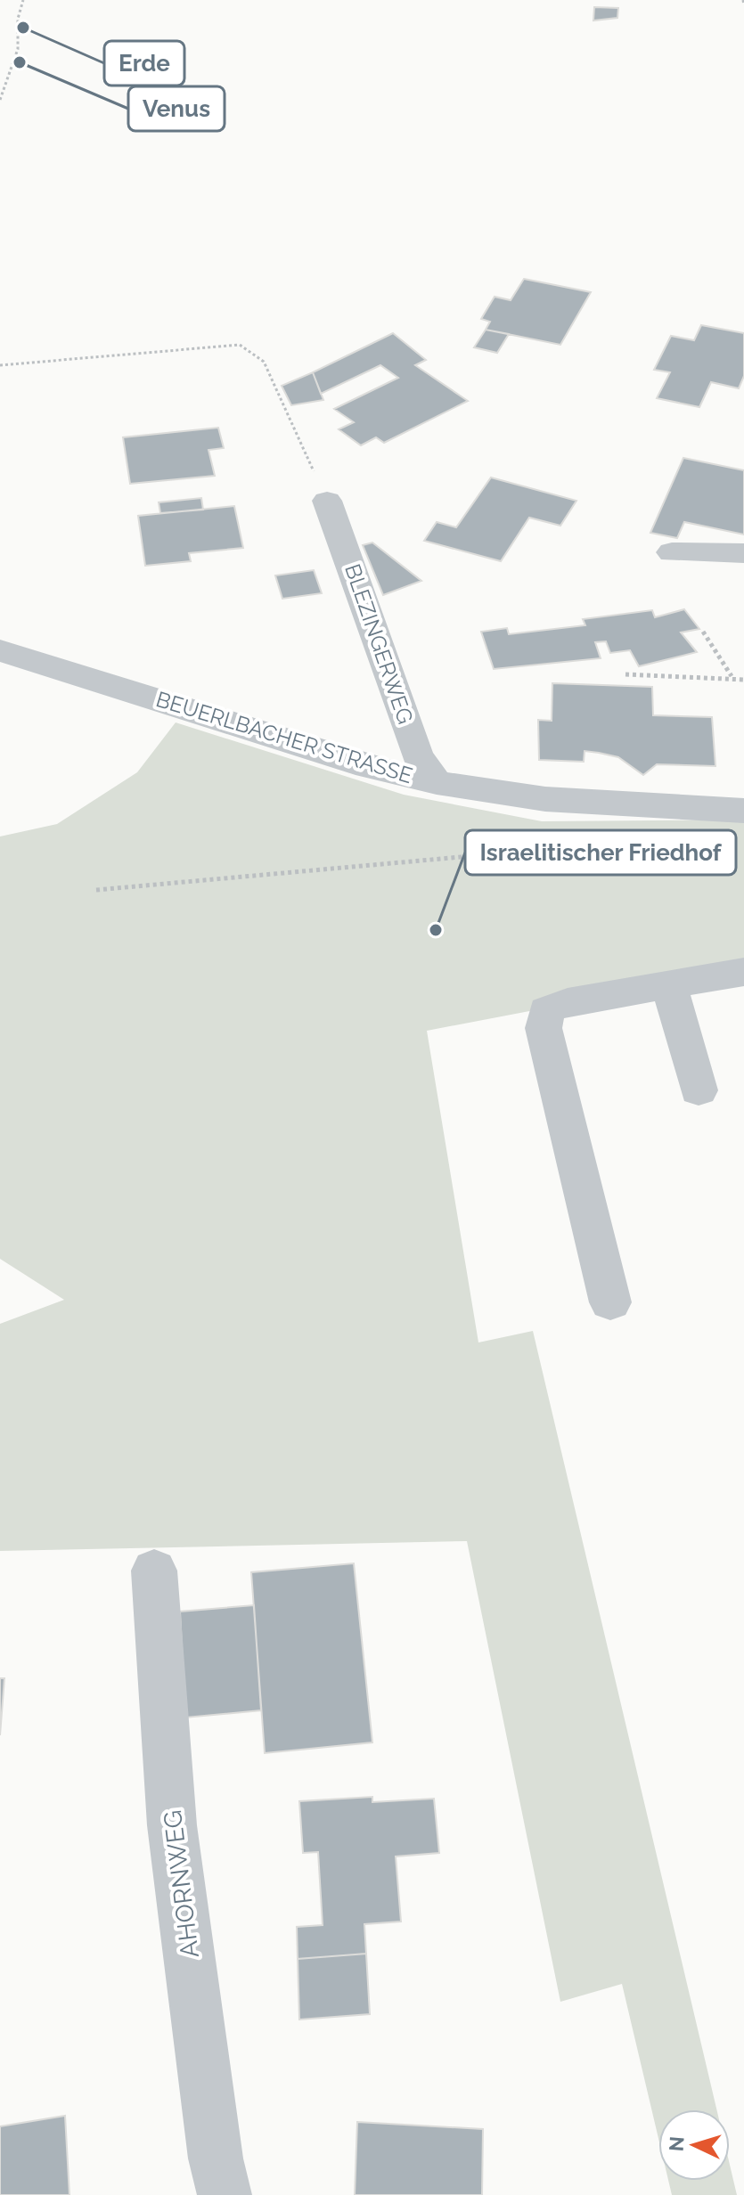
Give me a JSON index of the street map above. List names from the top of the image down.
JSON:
{
  "streets": {
    "street": ["BLEZINGERWEG", "BEUERLBACHER STRASSE", "AHORNWEG"]
  },
  "crossings": [
    ["BLEZINGERWEG", "BEUERLBACHER STRASSE"]
  ],
  "places": ["Erde", "Venus", "Israelitischer Friedhof"],
  "north": "left"
}
